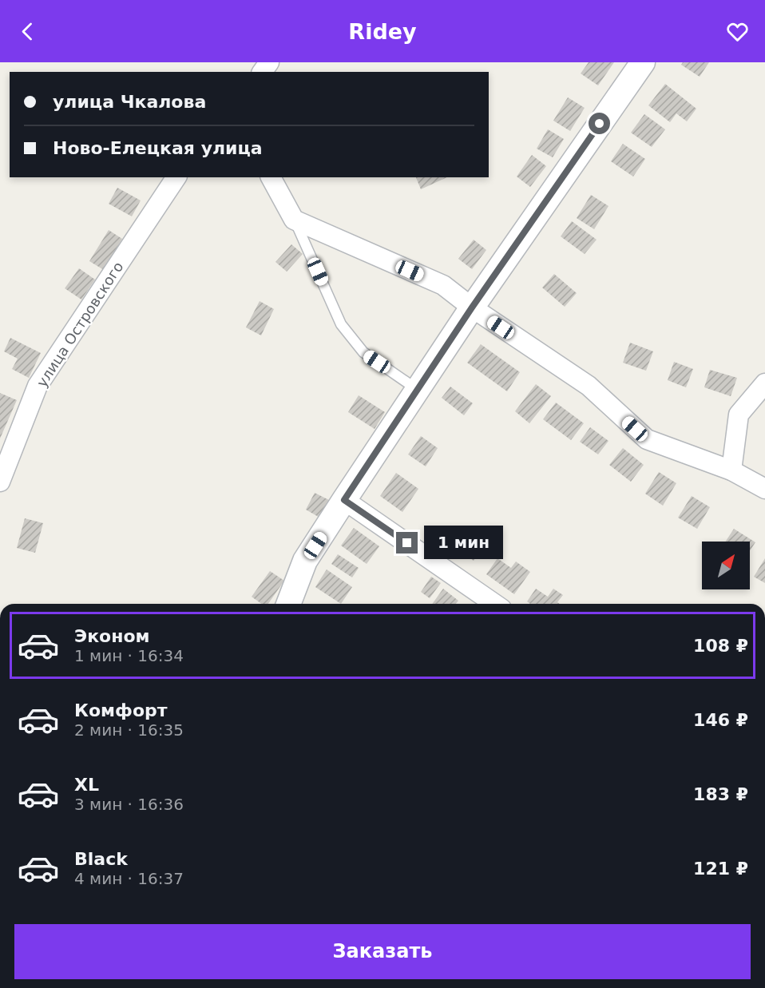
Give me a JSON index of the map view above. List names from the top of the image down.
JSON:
{
  "streets": {
    "street": ["улица Островского"]
  },
  "north": "top right",
  "page": {
    "header": "Ridey",
    "banner": ["улица Чкалова", "Ново-Елецкая улица"],
    "bubble": "1 мин",
    "list": [
      {
        "name": "Эконом",
        "note": "1 мин · 16:34",
        "value": "108 ₽"
      },
      {
        "name": "Комфорт",
        "note": "2 мин · 16:35",
        "value": "146 ₽"
      },
      {
        "name": "XL",
        "note": "3 мин · 16:36",
        "value": "183 ₽"
      },
      {
        "name": "Black",
        "note": "4 мин · 16:37",
        "value": "121 ₽"
      }
    ],
    "buttons": "Заказать"
  }
}
